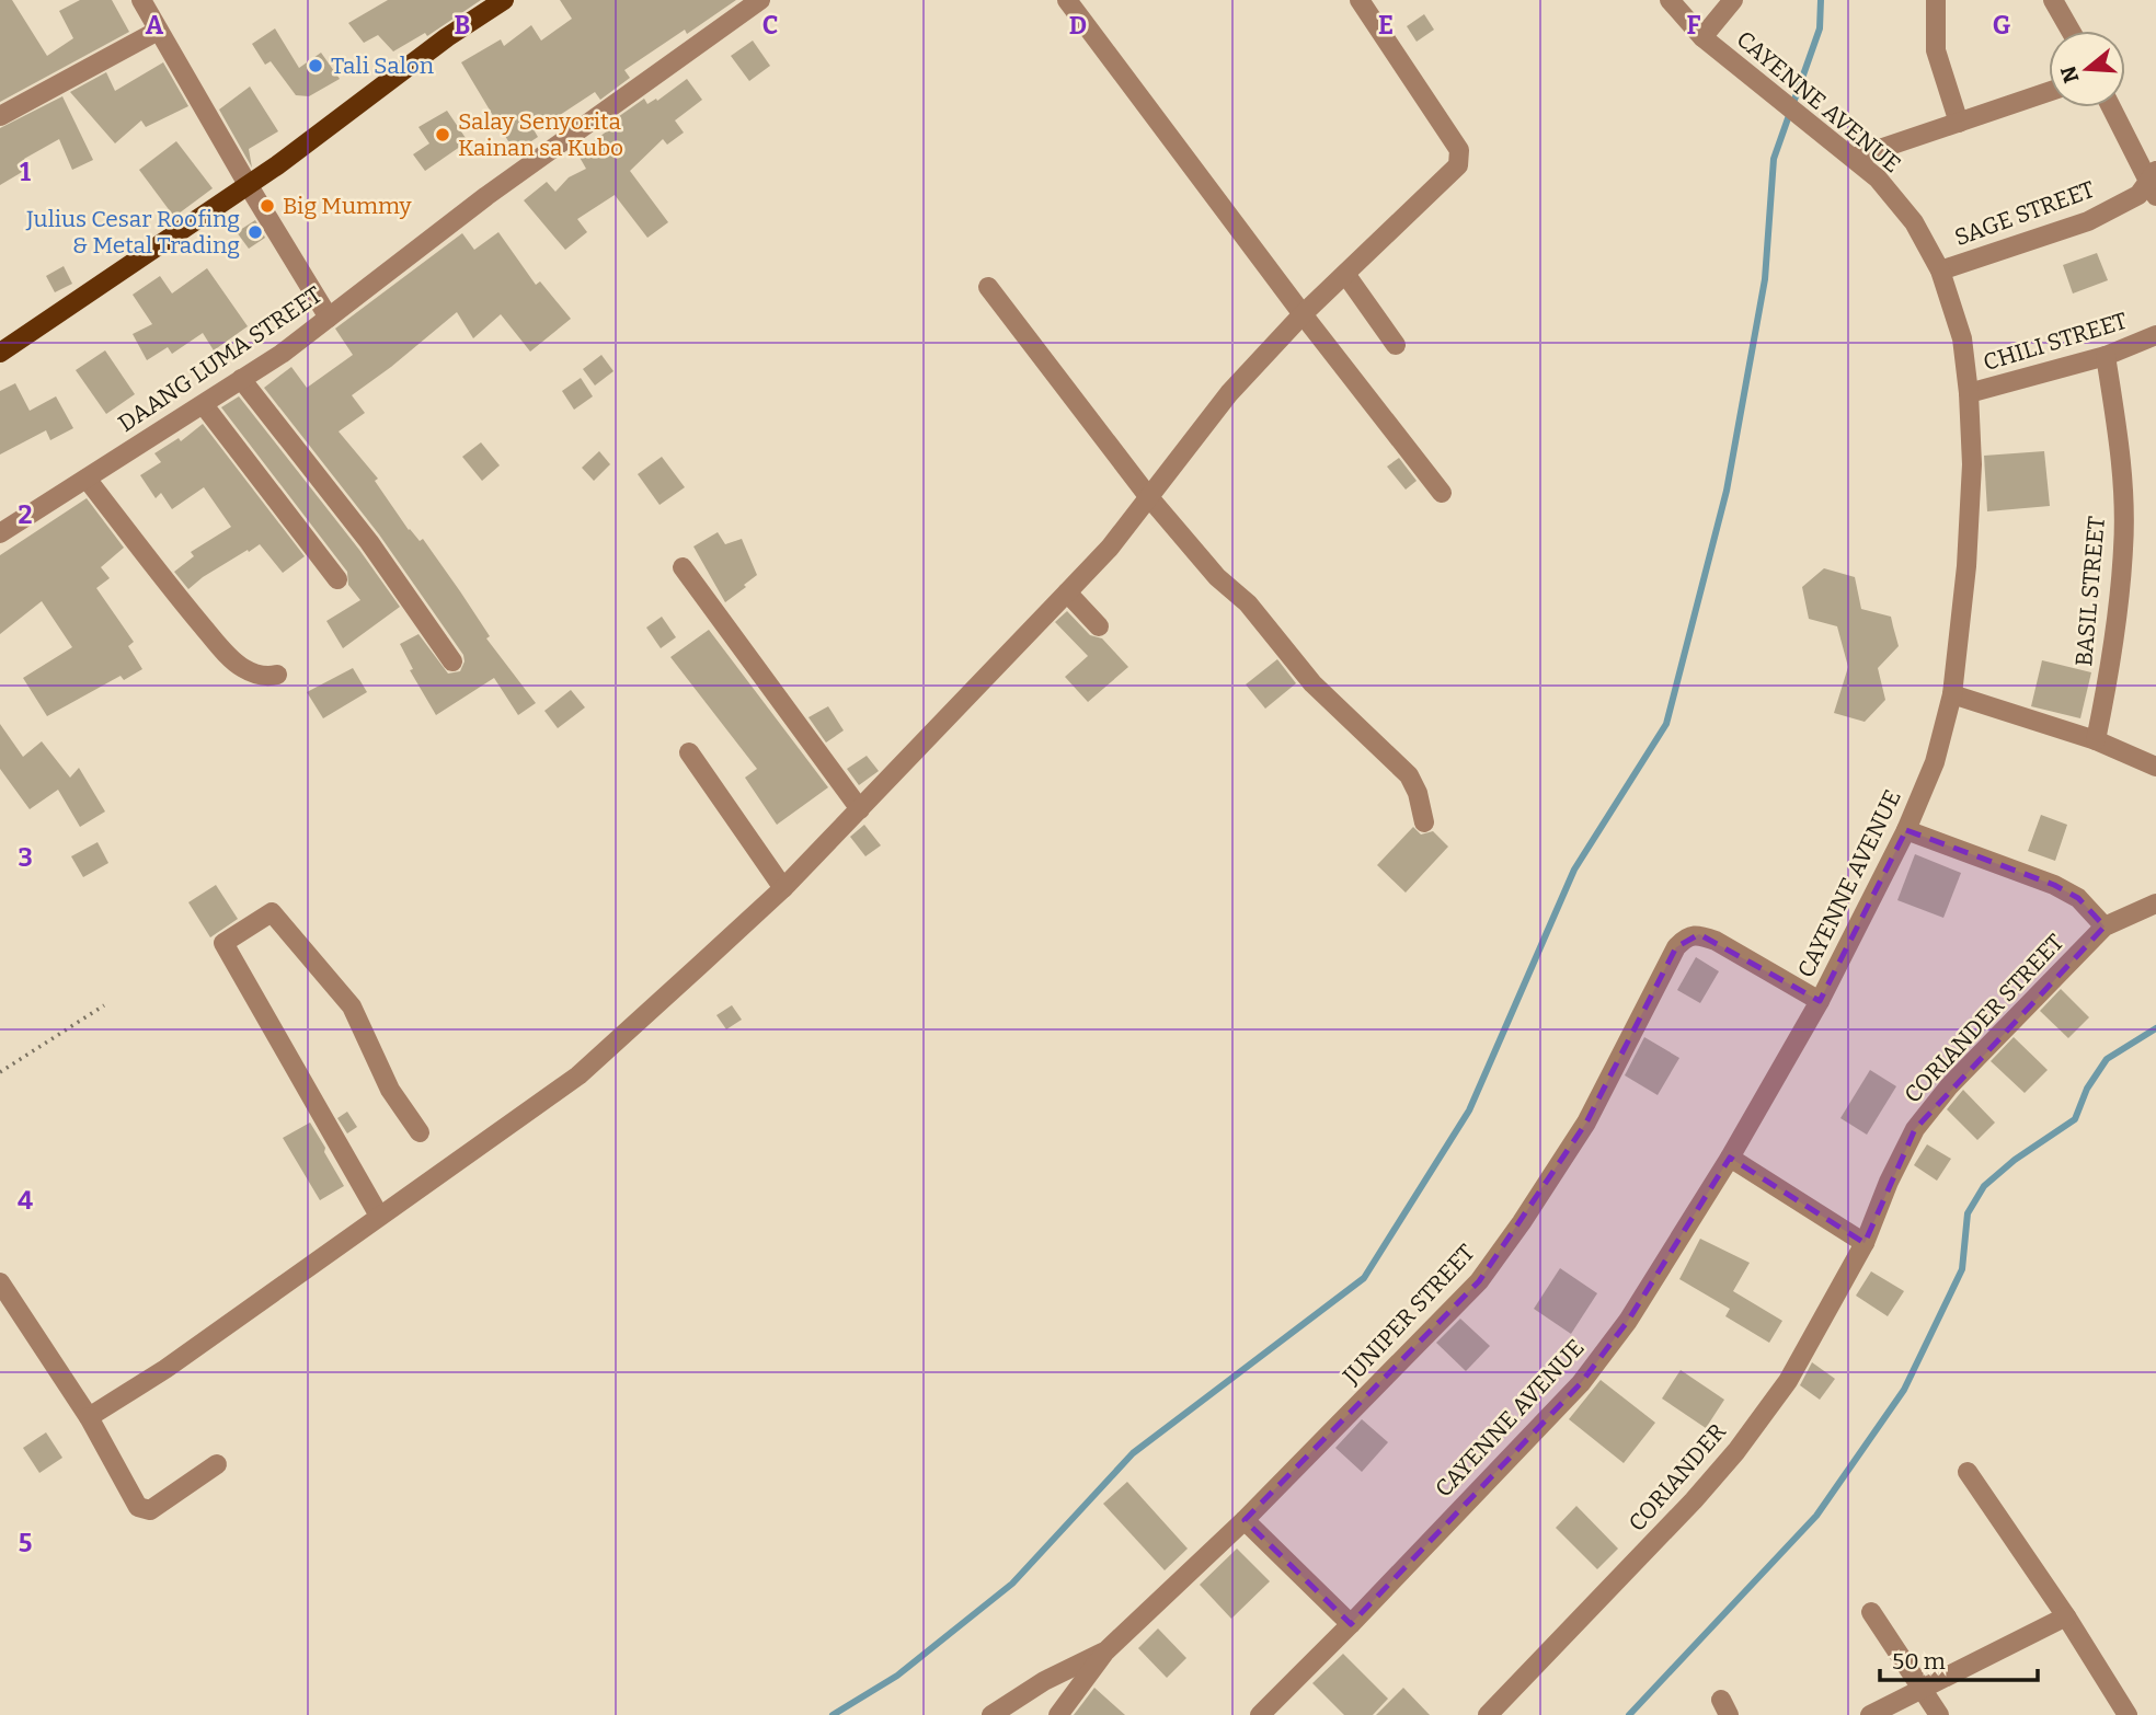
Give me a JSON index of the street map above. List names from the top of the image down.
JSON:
{
  "streets": {
    "street": [
      "CAYENNE AVENUE",
      "SAGE STREET",
      "CHILI STREET",
      "DAANG LUMA STREET",
      "BASIL STREET",
      "CORIANDER STREET",
      "JUNIPER STREET",
      "CORIANDER"
    ]
  },
  "crossings": [
    ["CAYENNE AVENUE", "SAGE STREET"],
    ["CAYENNE AVENUE", "CHILI STREET"],
    ["CAYENNE AVENUE", "JUNIPER STREET"],
    ["CHILI STREET", "BASIL STREET"],
    ["CORIANDER STREET", "CORIANDER"]
  ],
  "places": [
    "Tali Salon",
    "Salay Senyorita Kainan sa Kubo",
    "Big Mummy",
    "Julius Cesar Roofing & Metal Trading"
  ],
  "scale_bar": "50 m",
  "north": "left",
  "grid": {
    "columns": [
      "A",
      "B",
      "C",
      "D",
      "E",
      "F",
      "G"
    ],
    "rows": [
      "1",
      "2",
      "3",
      "4",
      "5"
    ]
  }
}
